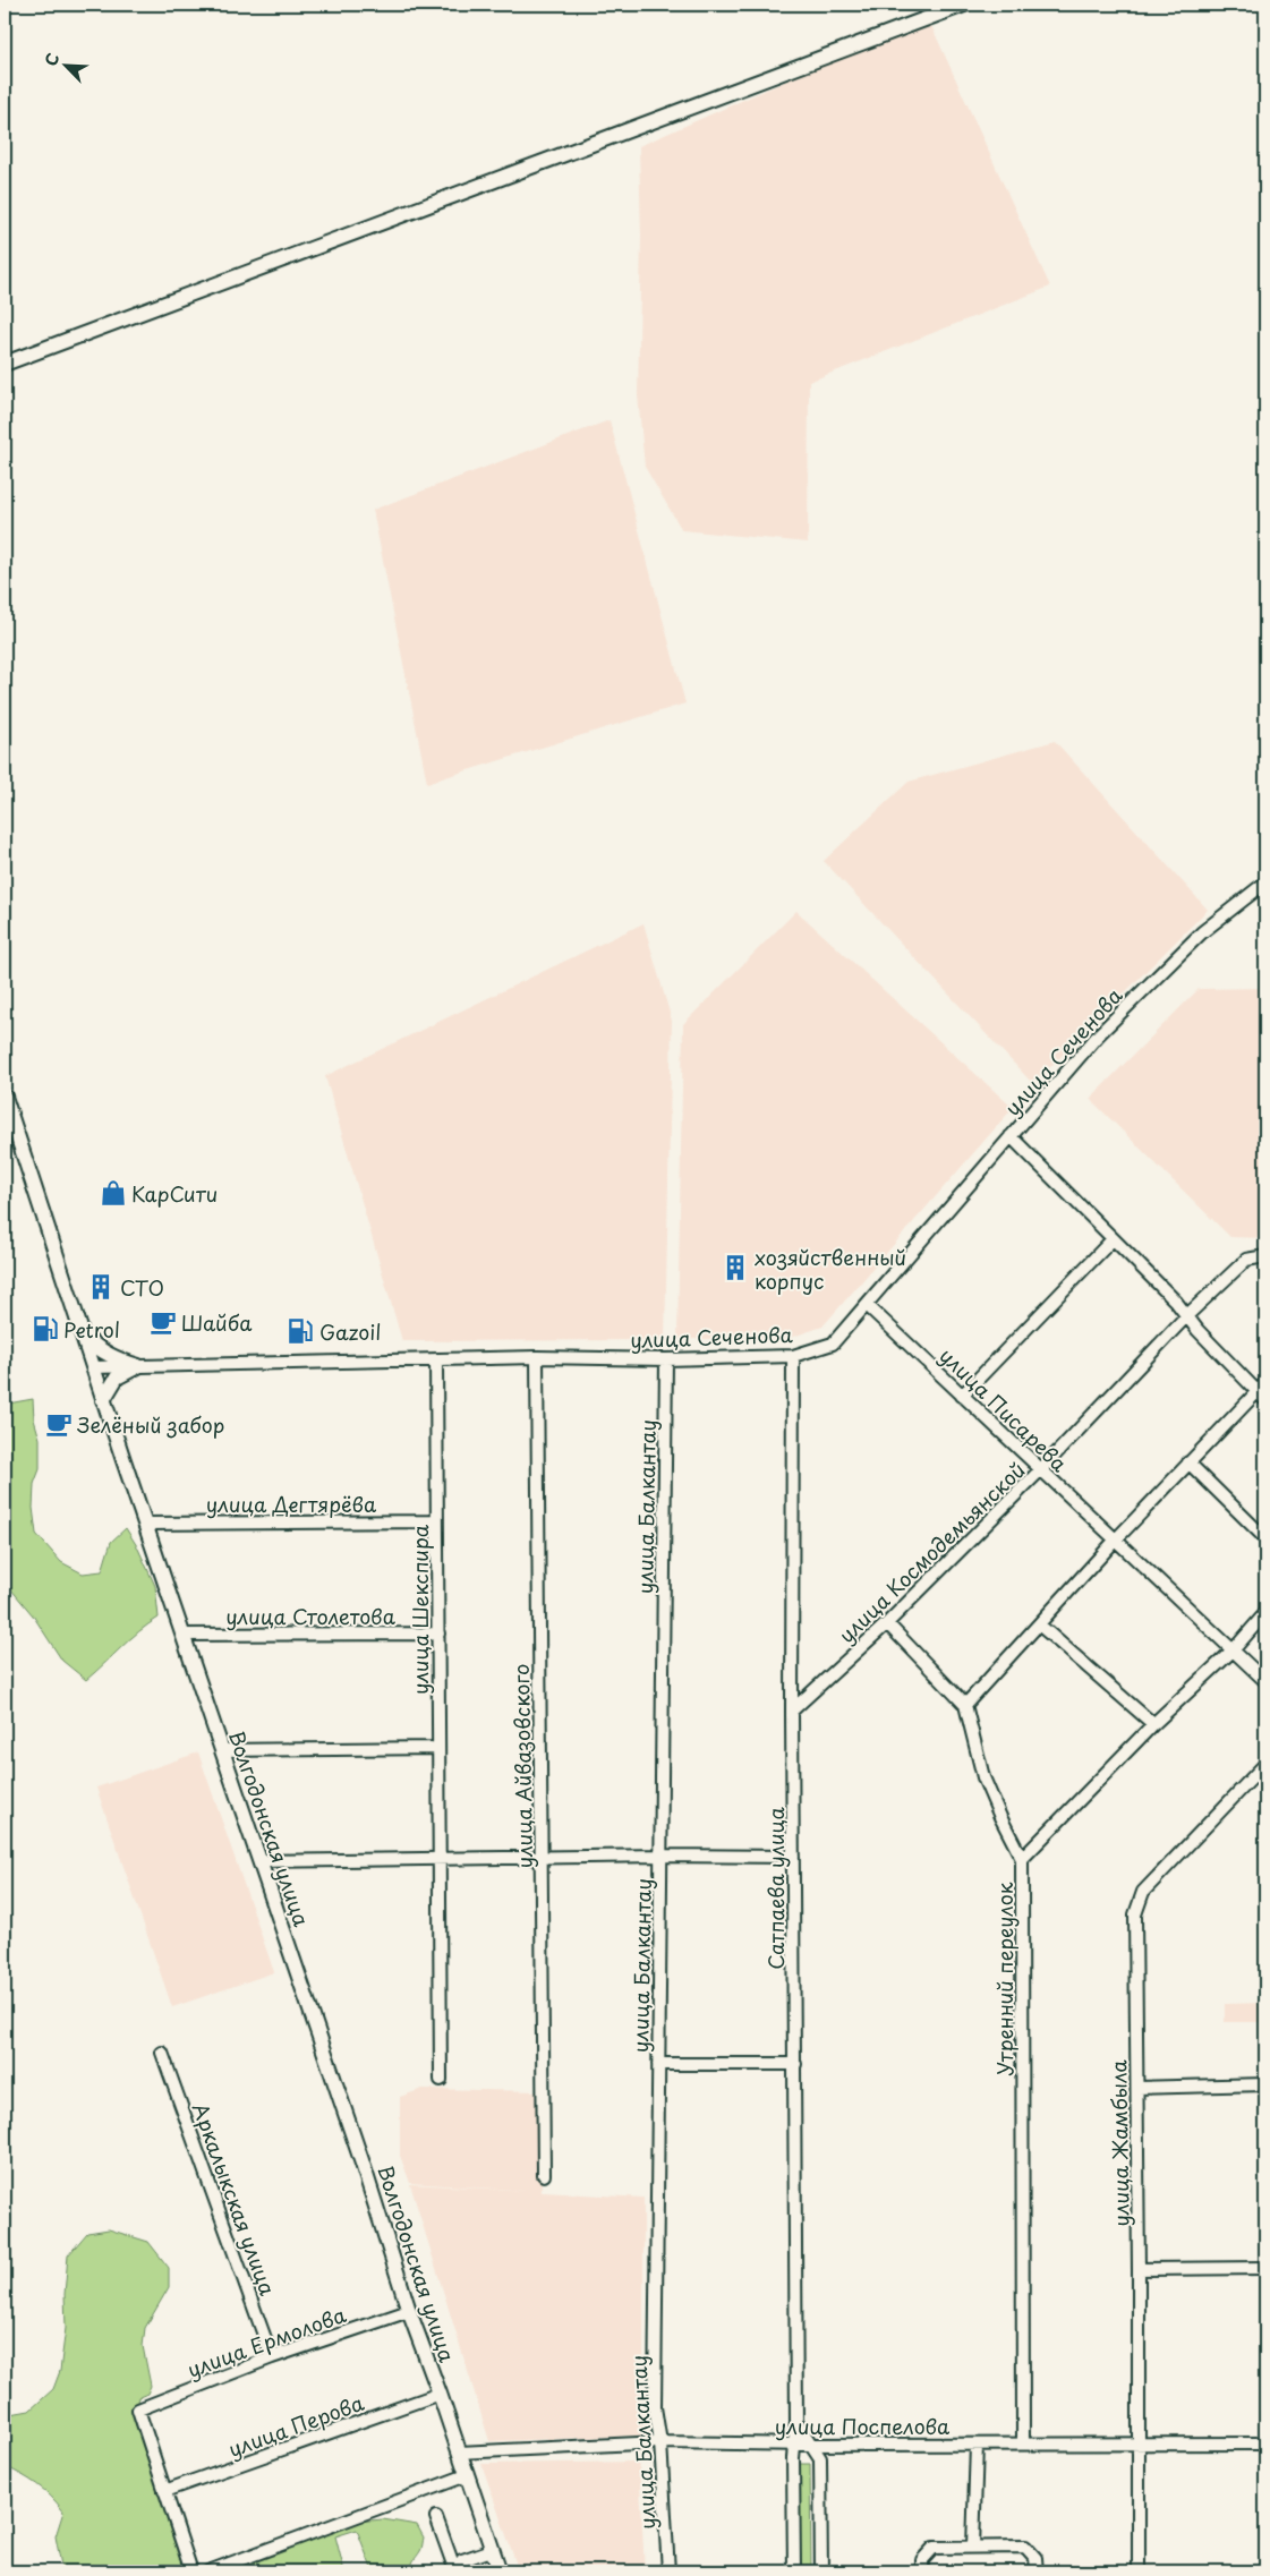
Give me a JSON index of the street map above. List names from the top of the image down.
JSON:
{
  "streets": {
    "main road": ["Волгодонская улица"],
    "street": [
      "улица Сеченова",
      "улица Писарева",
      "улица Дегтярёва",
      "улица Балкантау",
      "улица Космодемьянской",
      "улица Шекспира",
      "улица Столетова",
      "улица Айвазовского",
      "Сатпаева улица",
      "Утренний переулок",
      "улица Жамбыла",
      "Аркалыкская улица",
      "улица Ермолова",
      "улица Перова",
      "улица Поспелова"
    ]
  },
  "crossings": [
    ["улица Сеченова", "улица Писарева"],
    ["улица Сеченова", "улица Балкантау"],
    ["улица Сеченова", "улица Шекспира"],
    ["улица Сеченова", "улица Айвазовского"],
    ["улица Сеченова", "Волгодонская улица"],
    ["улица Сеченова", "Сатпаева улица"],
    ["улица Писарева", "улица Космодемьянской"],
    ["улица Писарева", "Утренний переулок"],
    ["улица Дегтярёва", "улица Шекспира"],
    ["улица Дегтярёва", "Волгодонская улица"],
    ["улица Балкантау", "улица Поспелова"],
    ["улица Космодемьянской", "Сатпаева улица"],
    ["улица Шекспира", "улица Столетова"],
    ["улица Столетова", "Волгодонская улица"],
    ["Волгодонская улица", "улица Ермолова"],
    ["Волгодонская улица", "улица Перова"],
    ["Волгодонская улица", "улица Поспелова"],
    ["Сатпаева улица", "улица Поспелова"],
    ["Утренний переулок", "улица Поспелова"],
    ["улица Жамбыла", "улица Поспелова"],
    ["Аркалыкская улица", "улица Ермолова"],
    ["улица Ермолова", "улица Перова"]
  ],
  "places": {
    "shop": ["КарСити"],
    "building": ["хозяйственный корпус", "СТО"],
    "cafe": ["Шайба", "Зелёный забор"],
    "fuel station": ["Petrol", "Gazoil"]
  },
  "north": "top left"
}
